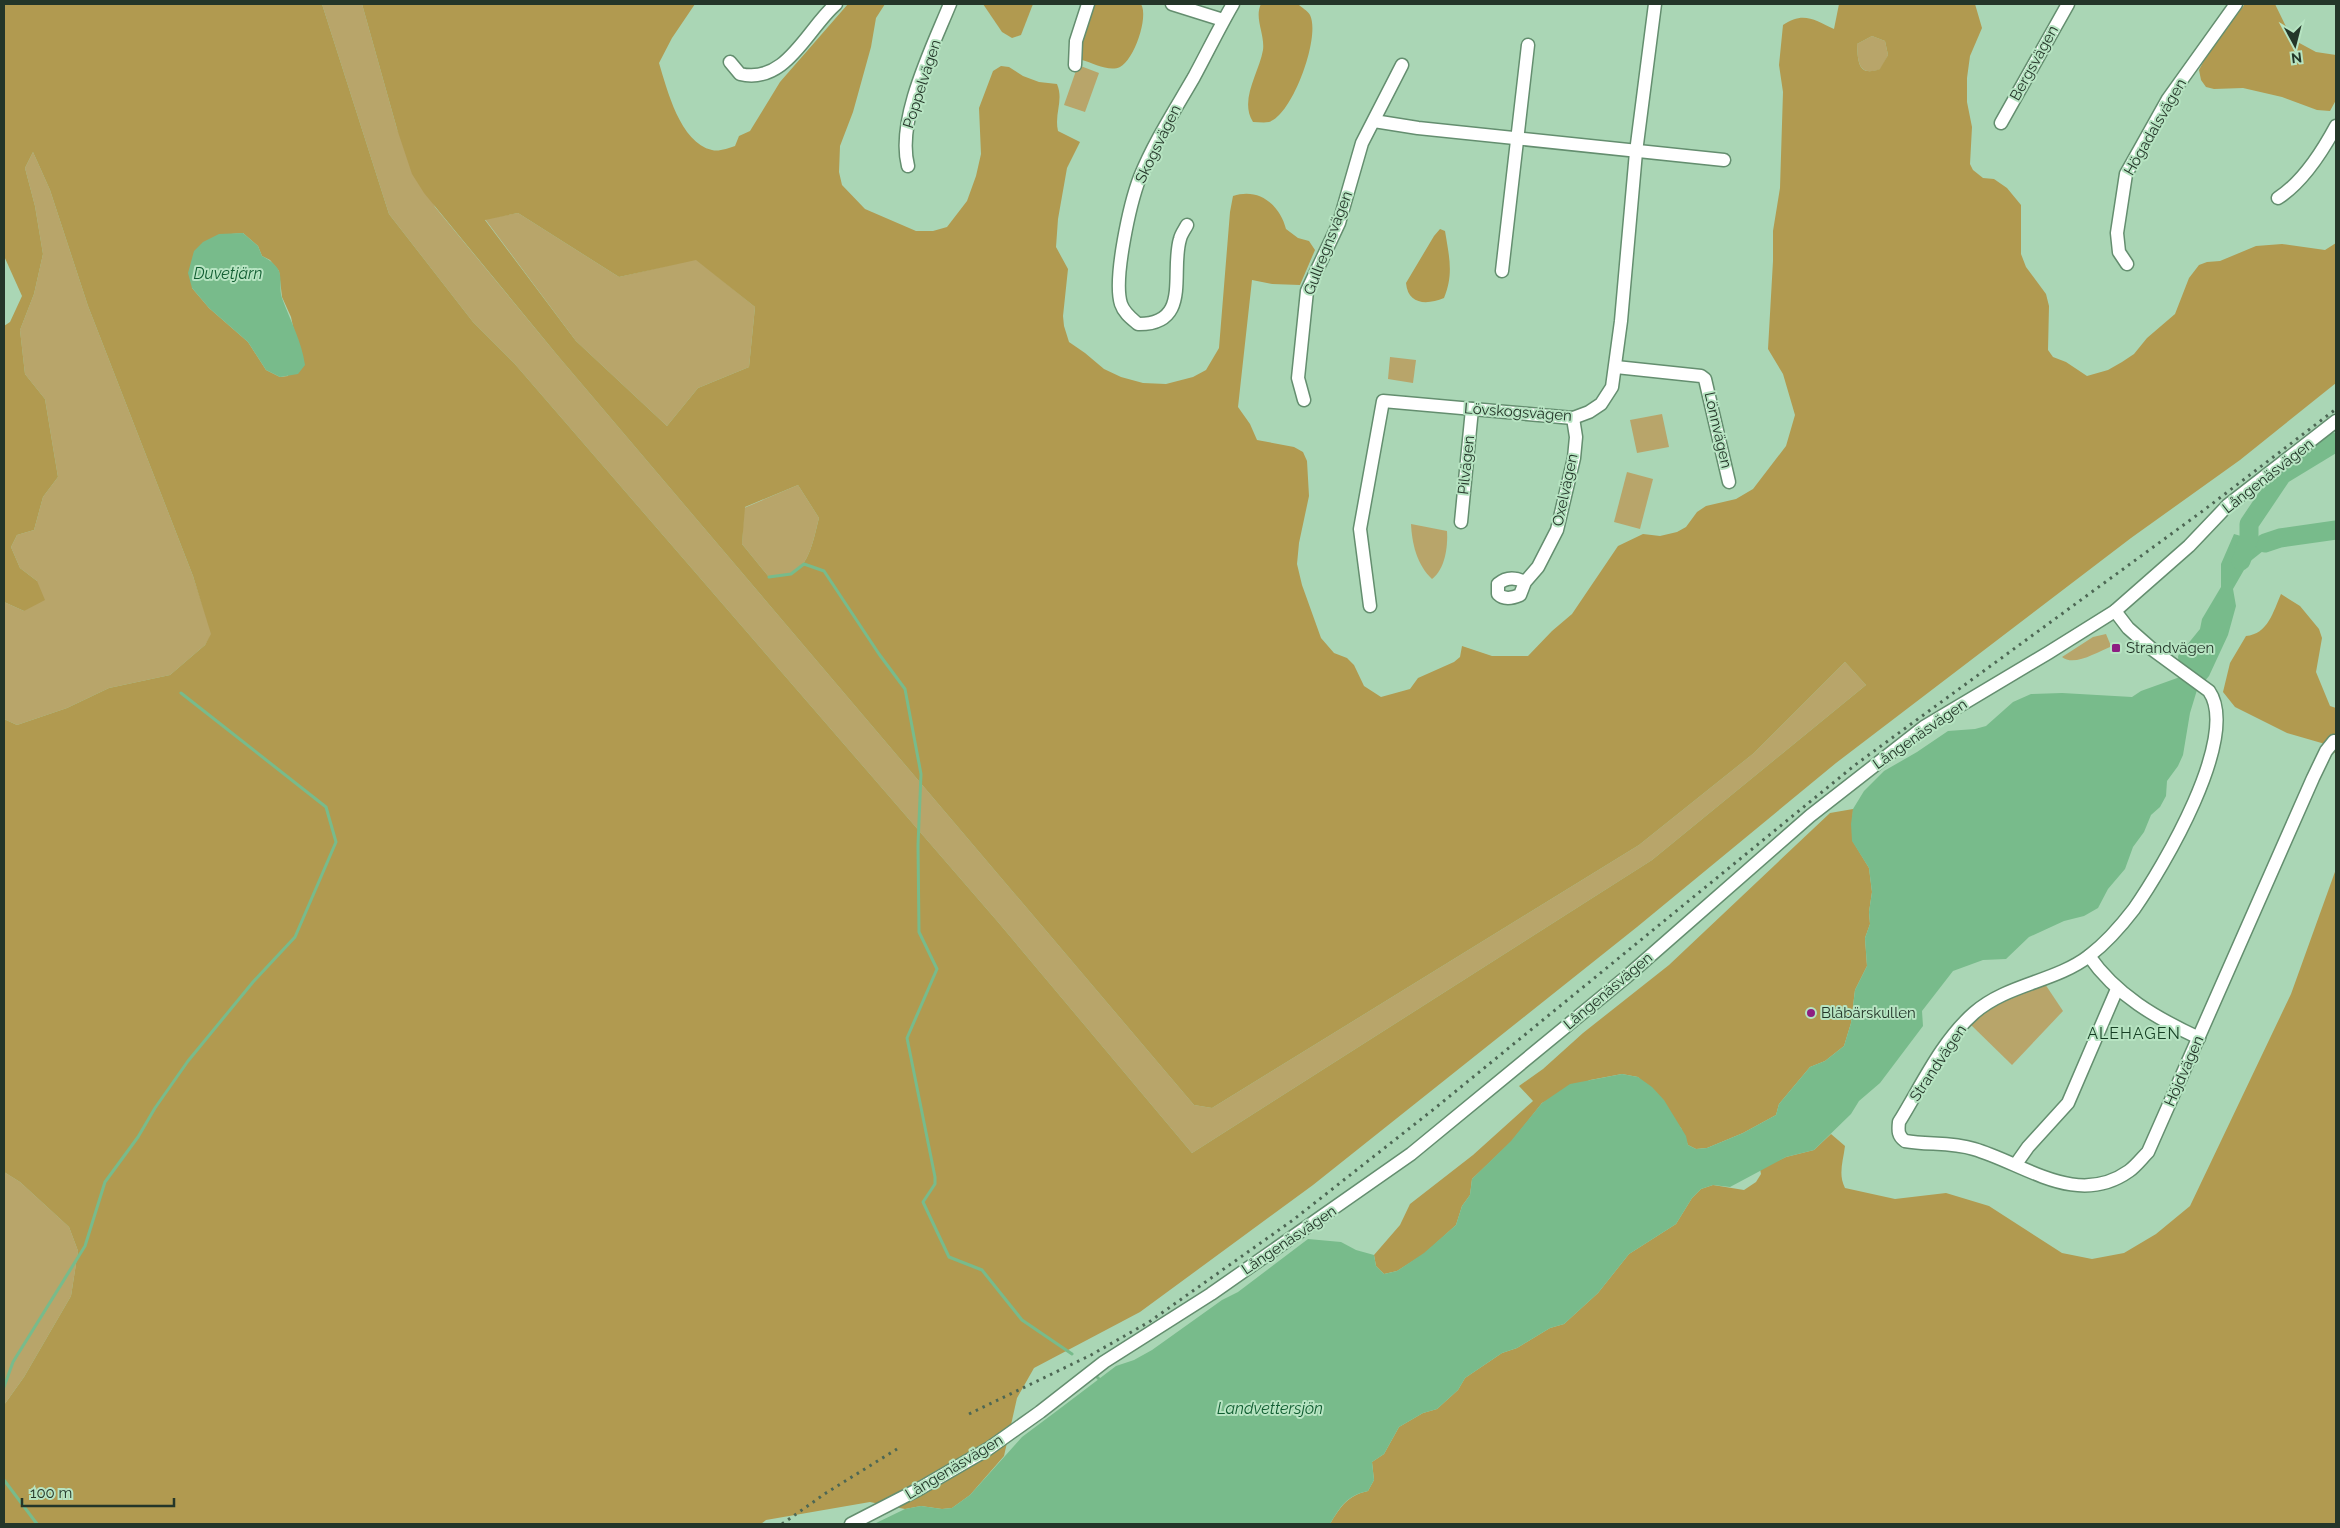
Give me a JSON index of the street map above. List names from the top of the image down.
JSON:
{
  "streets": {
    "street": [
      "Bergsvägen",
      "Poppelvägen",
      "Högadalsvägen",
      "Skogsvägen",
      "Gullregnsvägen",
      "Lövskogsvägen",
      "Lönnvägen",
      "Pilvägen",
      "Långenäsvägen",
      "Oxelvägen",
      "Strandvägen",
      "Höjdvägen"
    ]
  },
  "crossings": [
    ["Lövskogsvägen", "Lönnvägen"],
    ["Lövskogsvägen", "Pilvägen"],
    ["Lövskogsvägen", "Oxelvägen"],
    ["Långenäsvägen", "Strandvägen"],
    ["Strandvägen", "Höjdvägen"]
  ],
  "districts": ["ALEHAGEN"],
  "water": ["Duvetjärn", "Landvettersjön"],
  "places": {
    "transit": ["Strandvägen"],
    "other": ["Blåbärskullen"]
  },
  "scale_bar": "100 m",
  "north": "bottom"
}
